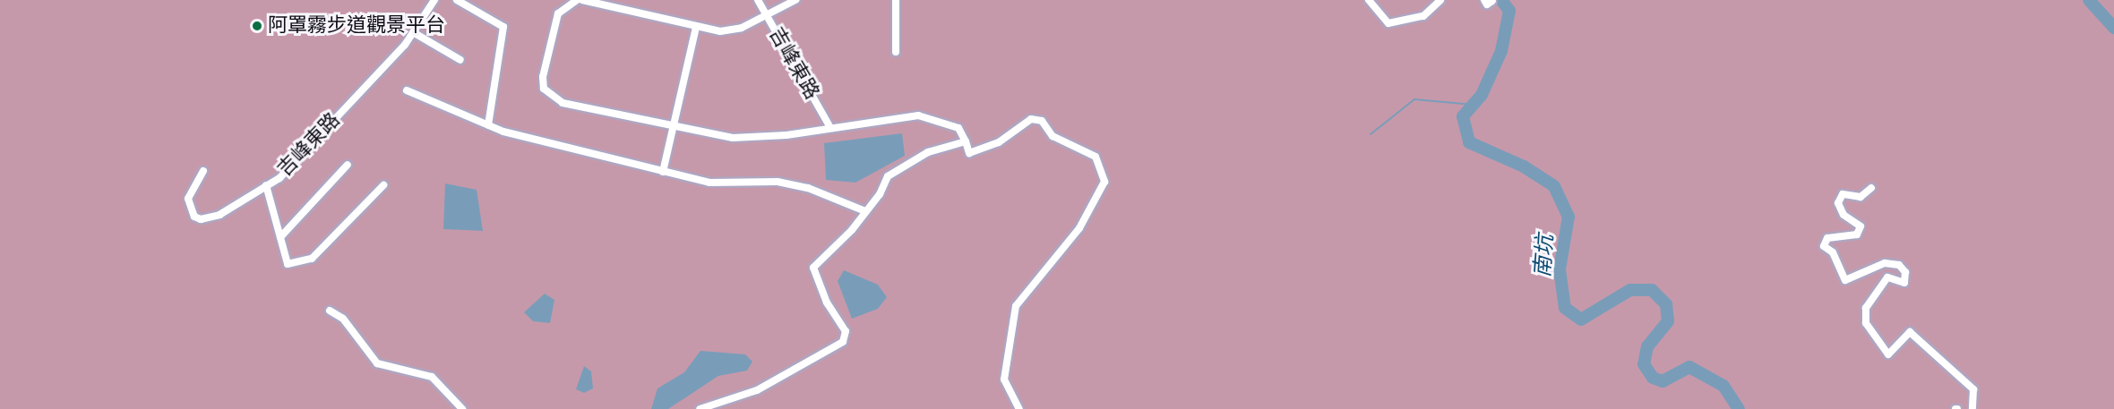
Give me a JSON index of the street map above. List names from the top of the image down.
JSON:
{
  "streets": {
    "street": ["吉峰東路"]
  },
  "water": ["南坑"],
  "places": ["阿罩霧步道觀景平台"]
}
